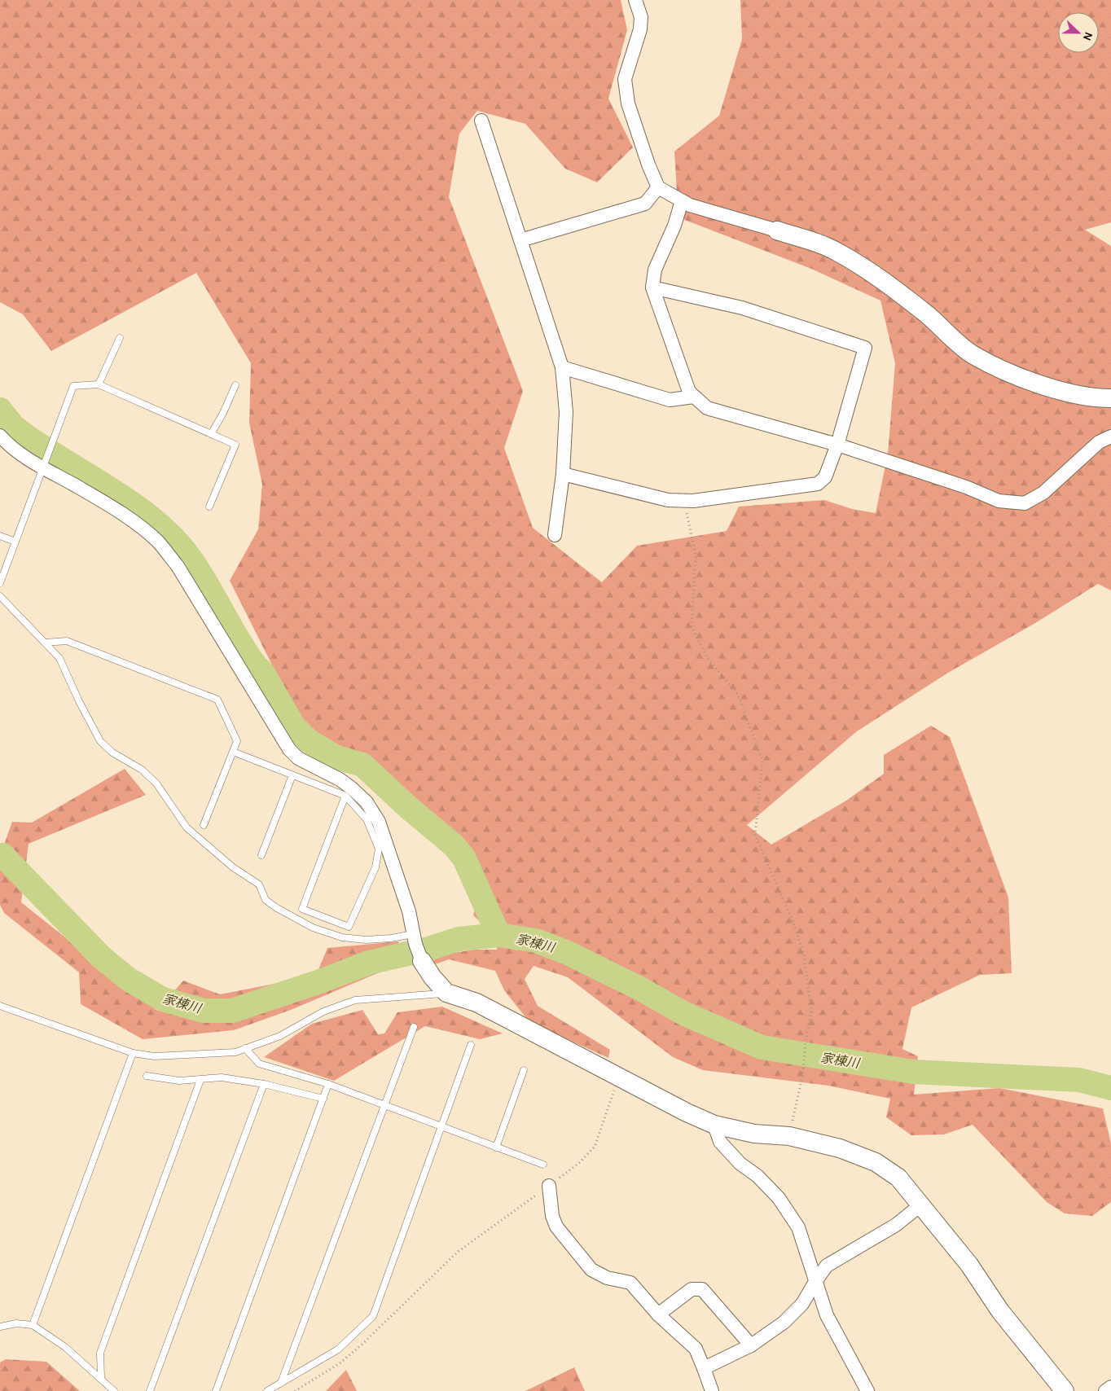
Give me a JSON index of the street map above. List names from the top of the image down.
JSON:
{
  "water": ["家棟川"],
  "north": "right"
}
